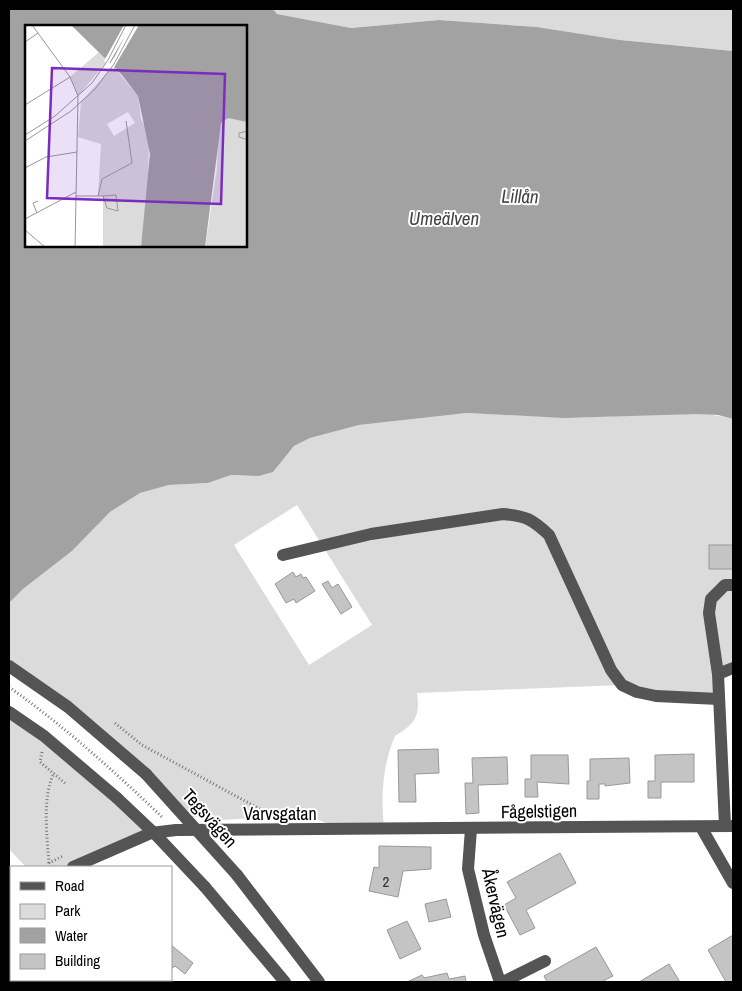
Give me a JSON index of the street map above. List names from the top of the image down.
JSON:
{
  "streets": {
    "street": [
      "Fågelstigen",
      "Varvsgatan",
      "Tegsvägen",
      "Åkervägen"
    ]
  },
  "crossings": [
    ["Fågelstigen", "Varvsgatan"],
    ["Fågelstigen", "Åkervägen"]
  ],
  "water": ["Lillån", "Umeälven"],
  "house_numbers": ["2"],
  "legend": [
    "Road",
    "Park",
    "Water",
    "Building"
  ]
}
